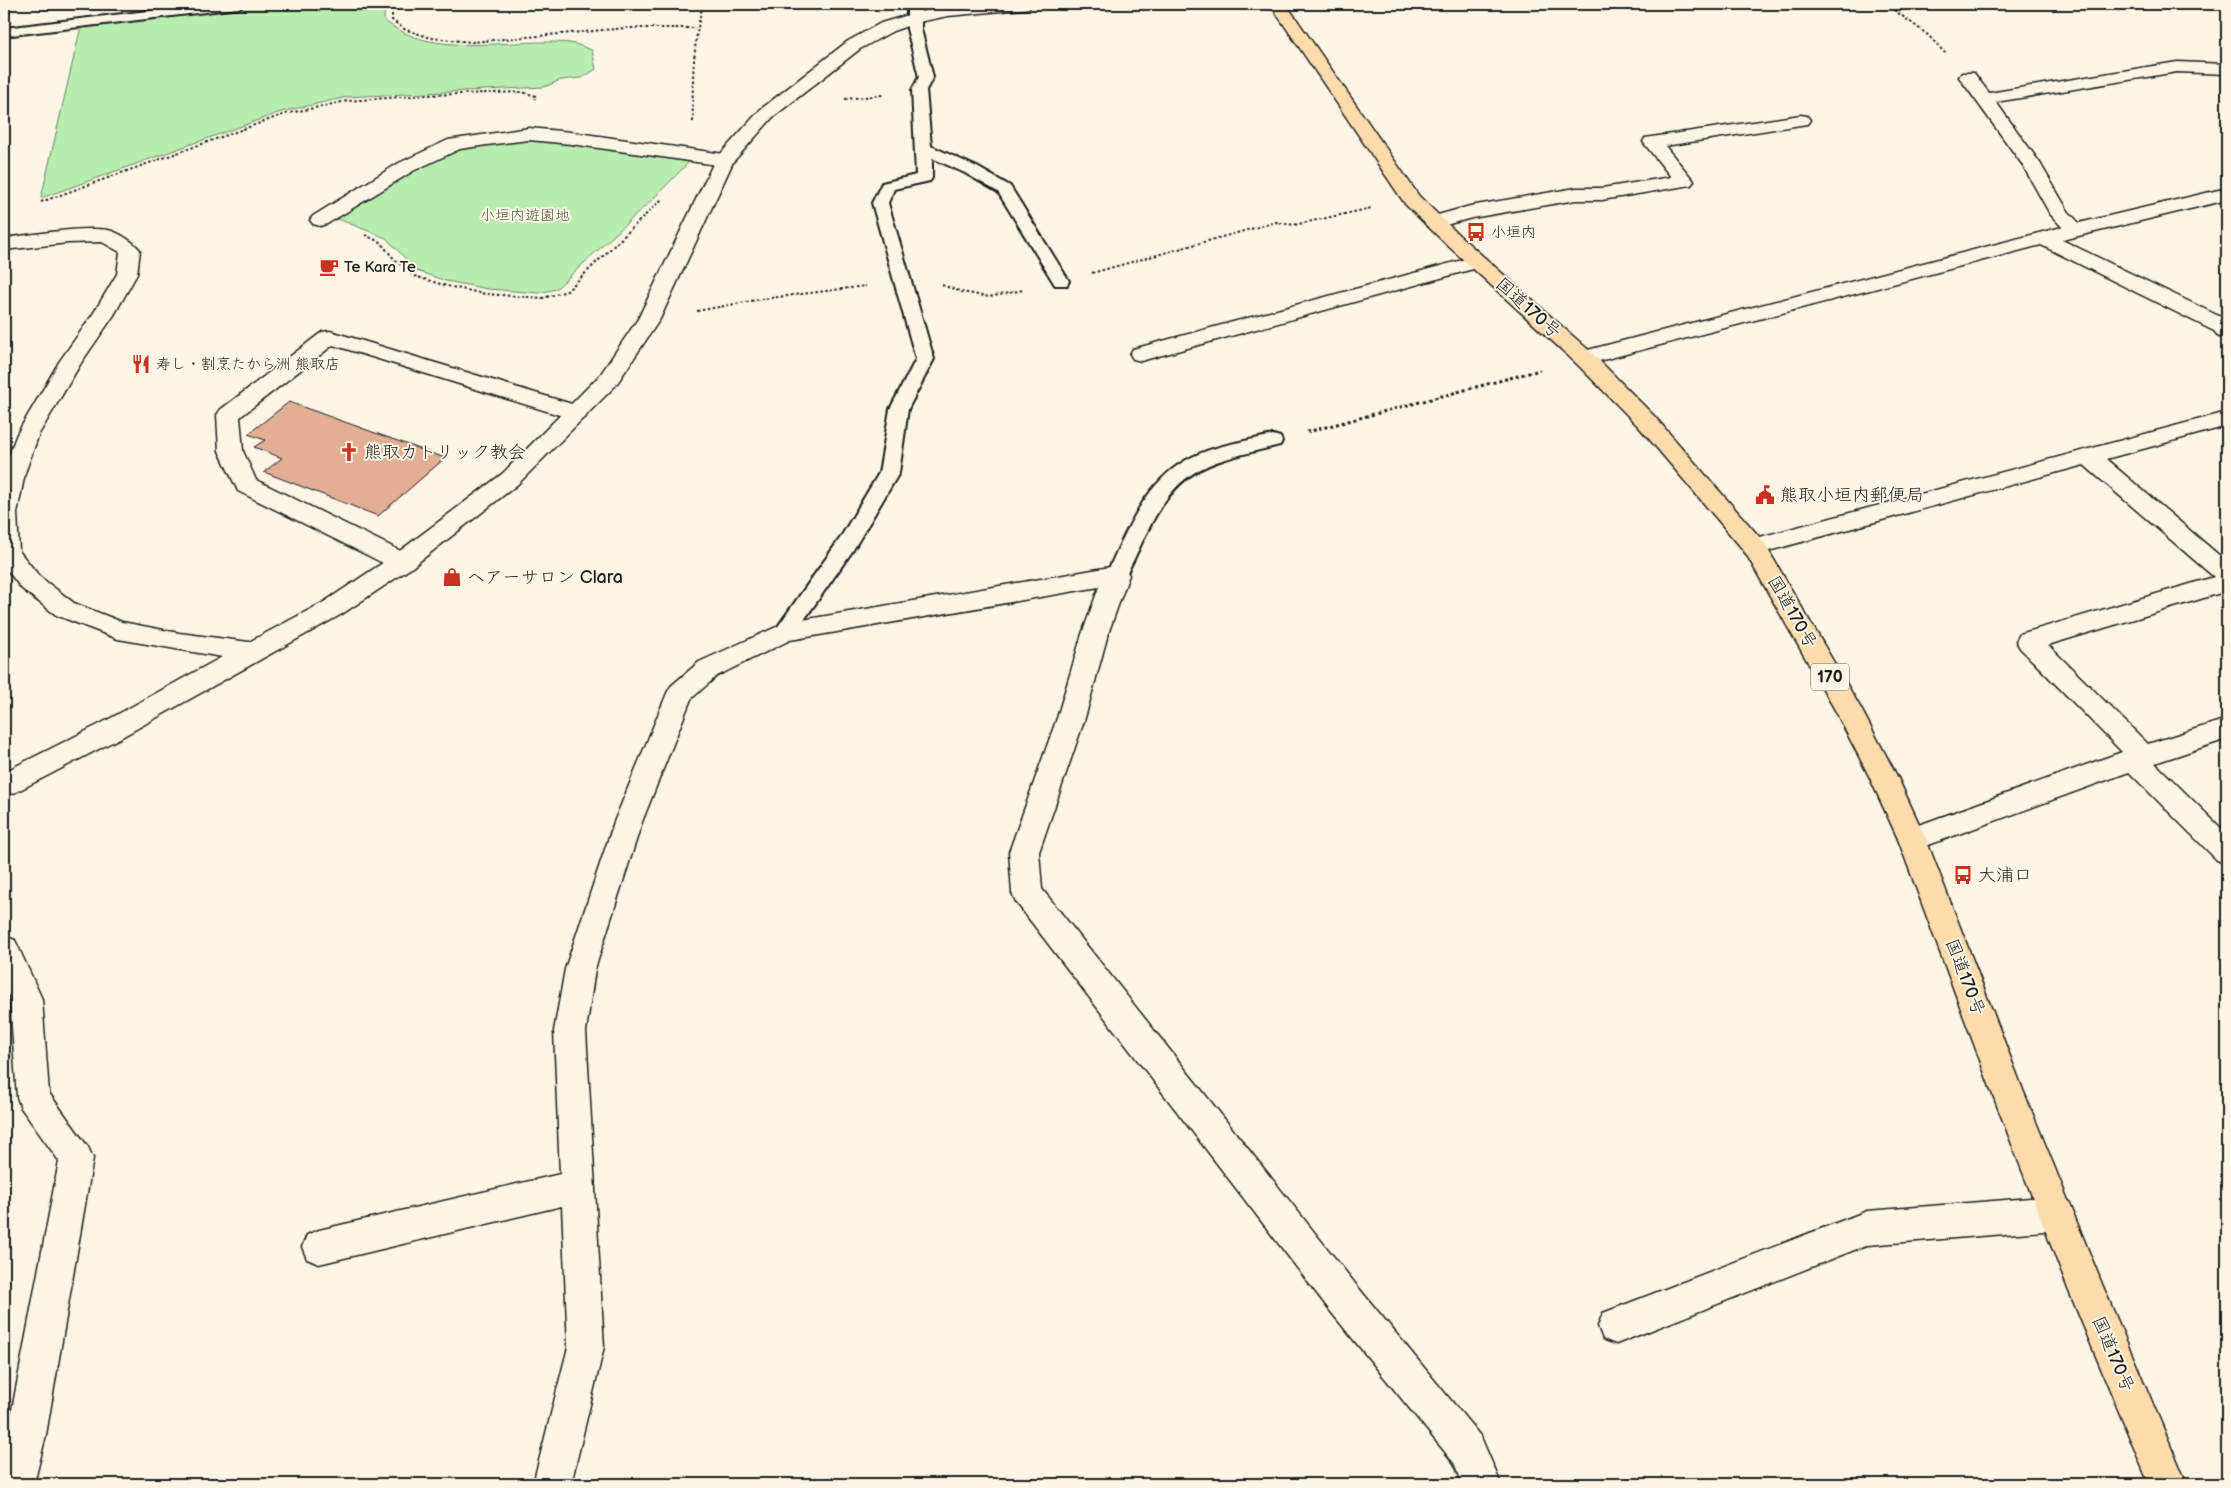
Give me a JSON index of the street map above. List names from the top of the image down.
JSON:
{
  "streets": {
    "highway": ["国道170号", "170"]
  },
  "parks": ["小垣内遊園地"],
  "places": {
    "bus stop": ["小垣内", "大浦口"],
    "cafe": ["Te Kara Te"],
    "restaurant": ["寿し・割烹たから洲 熊取店"],
    "church": ["熊取カトリック教会"],
    "public building": ["熊取小垣内郵便局"],
    "shop": ["ヘアーサロン Clara"]
  }
}
